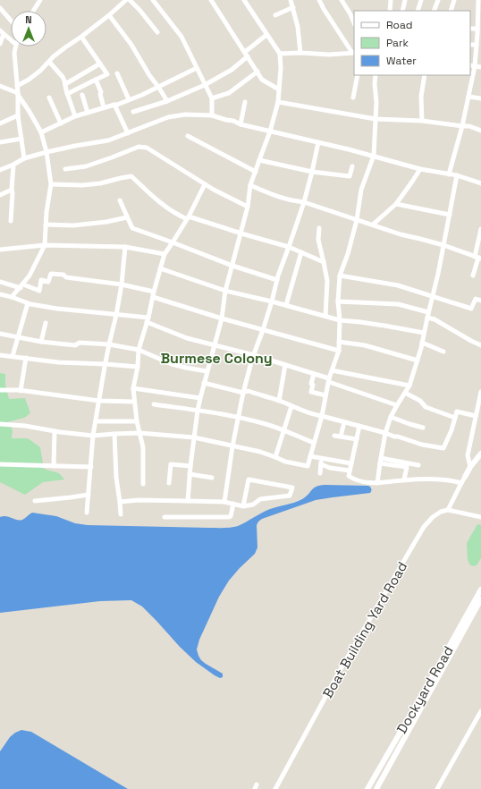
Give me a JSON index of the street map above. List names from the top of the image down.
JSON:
{
  "streets": {
    "street": ["Boat Building Yard Road", "Dockyard Road"]
  },
  "districts": ["Burmese Colony"],
  "legend": ["Road", "Park", "Water"],
  "north": "top"
}
